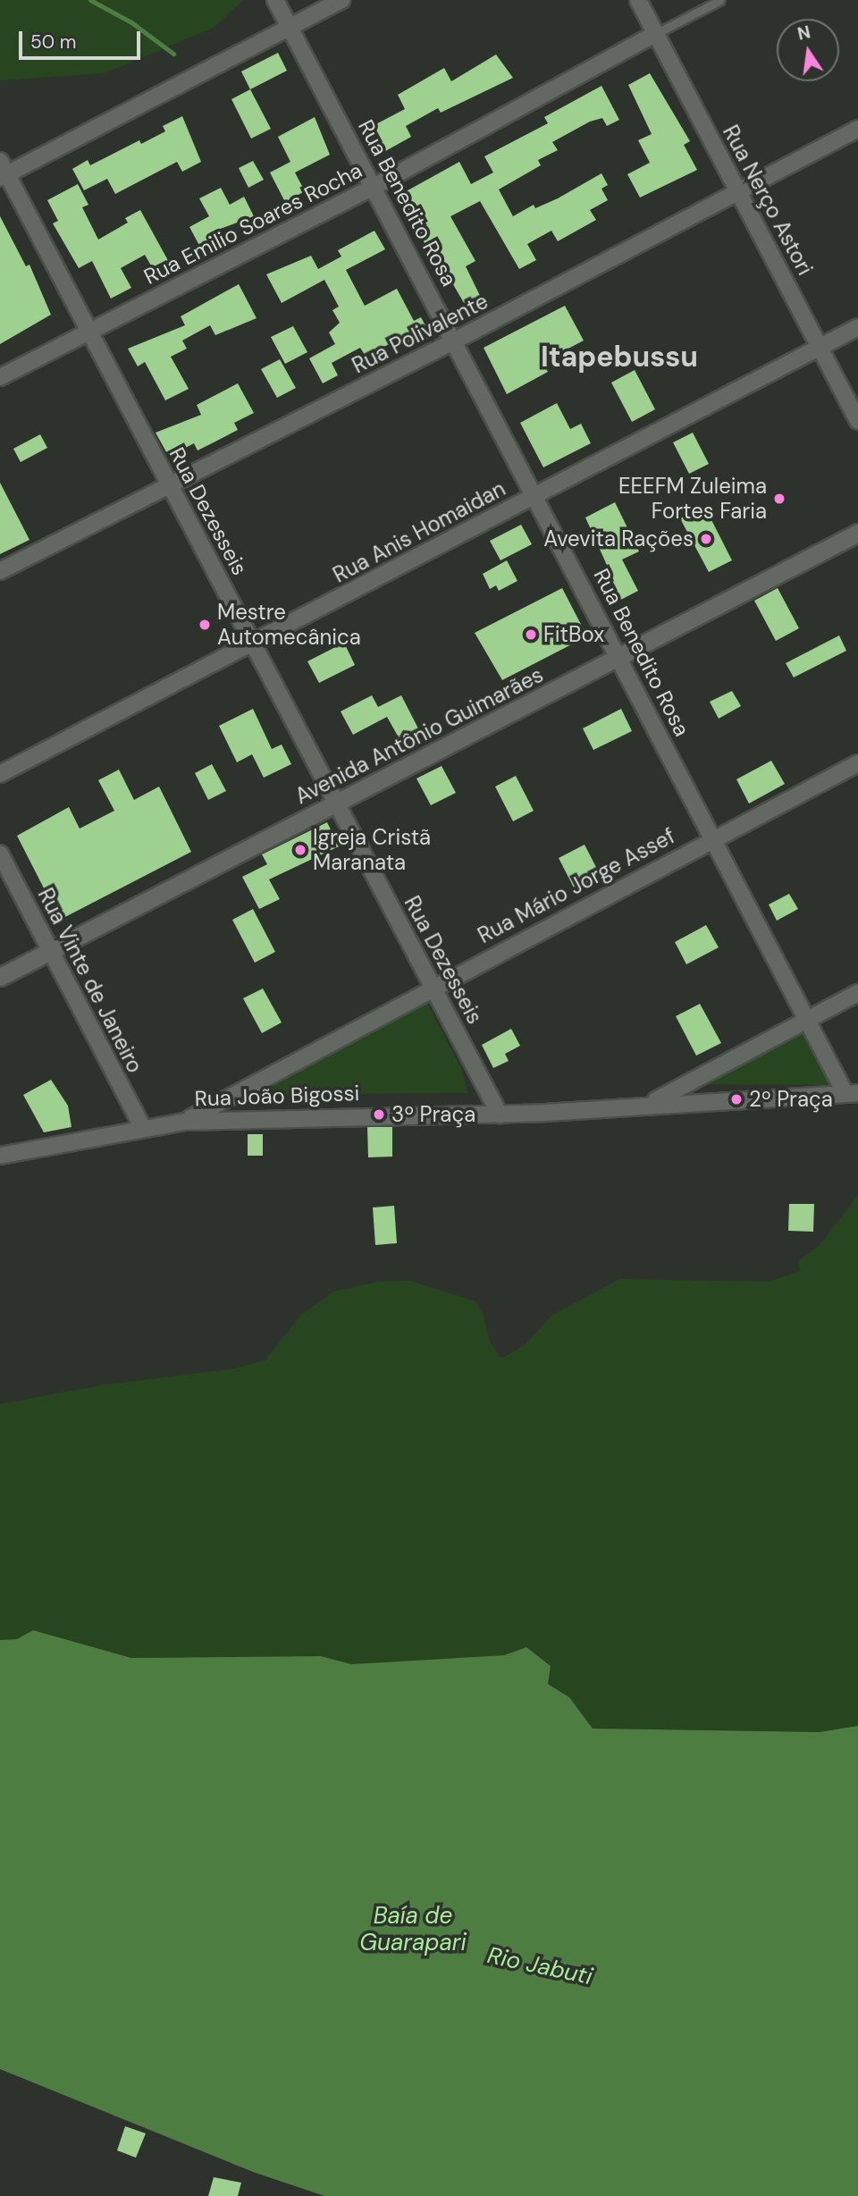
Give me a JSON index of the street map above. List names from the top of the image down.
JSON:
{
  "streets": {
    "street": [
      "Rua Nerço Astori",
      "Rua Benedito Rosa",
      "Rua Emilio Soares Rocha",
      "Rua Polivalente",
      "Rua Dezesseis",
      "Rua Anis Homaidan",
      "Avenida Antônio Guimarães",
      "Rua Mário Jorge Assef",
      "Rua Vinte de Janeiro",
      "Rua João Bigossi"
    ]
  },
  "crossings": [
    ["Rua Nerço Astori", "Rua Emilio Soares Rocha"],
    ["Rua Nerço Astori", "Rua Polivalente"],
    ["Rua Nerço Astori", "Rua Anis Homaidan"],
    ["Rua Benedito Rosa", "Rua Emilio Soares Rocha"],
    ["Rua Benedito Rosa", "Rua Polivalente"],
    ["Rua Benedito Rosa", "Rua Anis Homaidan"],
    ["Rua Benedito Rosa", "Avenida Antônio Guimarães"],
    ["Rua Benedito Rosa", "Rua Mário Jorge Assef"],
    ["Rua Benedito Rosa", "Rua João Bigossi"],
    ["Rua Emilio Soares Rocha", "Rua Dezesseis"],
    ["Rua Polivalente", "Rua Dezesseis"],
    ["Rua Dezesseis", "Rua Anis Homaidan"],
    ["Rua Dezesseis", "Avenida Antônio Guimarães"],
    ["Rua Dezesseis", "Rua Mário Jorge Assef"],
    ["Rua Dezesseis", "Rua João Bigossi"],
    ["Avenida Antônio Guimarães", "Rua Vinte de Janeiro"],
    ["Rua Mário Jorge Assef", "Rua João Bigossi"],
    ["Rua Vinte de Janeiro", "Rua João Bigossi"]
  ],
  "districts": ["Itapebussu"],
  "water": ["Baía de Guarapari", "Rio Jabuti"],
  "places": [
    "EEEFM Zuleima Fortes Faria",
    "Avevita Rações",
    "Mestre Automecânica",
    "FitBox",
    "Igreja Cristã Maranata",
    "2º Praça",
    "3º Praça"
  ],
  "scale_bar": "50 m",
  "north": "top"
}
